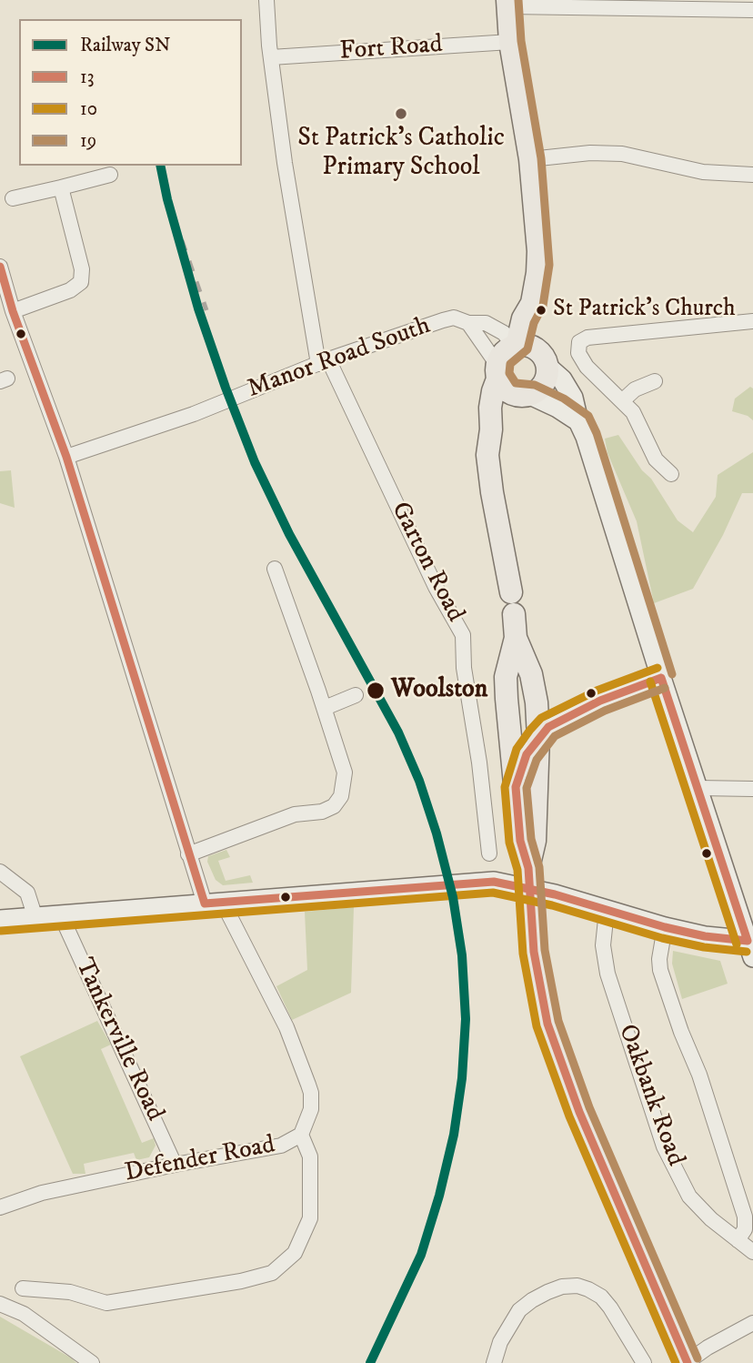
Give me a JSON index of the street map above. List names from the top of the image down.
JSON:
{
  "streets": {
    "street": [
      "Fort Road",
      "Manor Road South",
      "Garton Road",
      "Tankerville Road",
      "Oakbank Road",
      "Defender Road"
    ]
  },
  "crossings": [
    ["Fort Road", "Garton Road"],
    ["Manor Road South", "Garton Road"],
    ["Manor Road South", "Defender Road"],
    ["Tankerville Road", "Defender Road"]
  ],
  "places": ["St Patrick's Catholic Primary School", "St Patrick's Church", "Woolston"],
  "lines": [
    "transit line 19",
    "rail line SN",
    "transit line 13",
    "transit line 10"
  ],
  "legend": [
    "Railway SN",
    "13",
    "10",
    "19"
  ]
}
